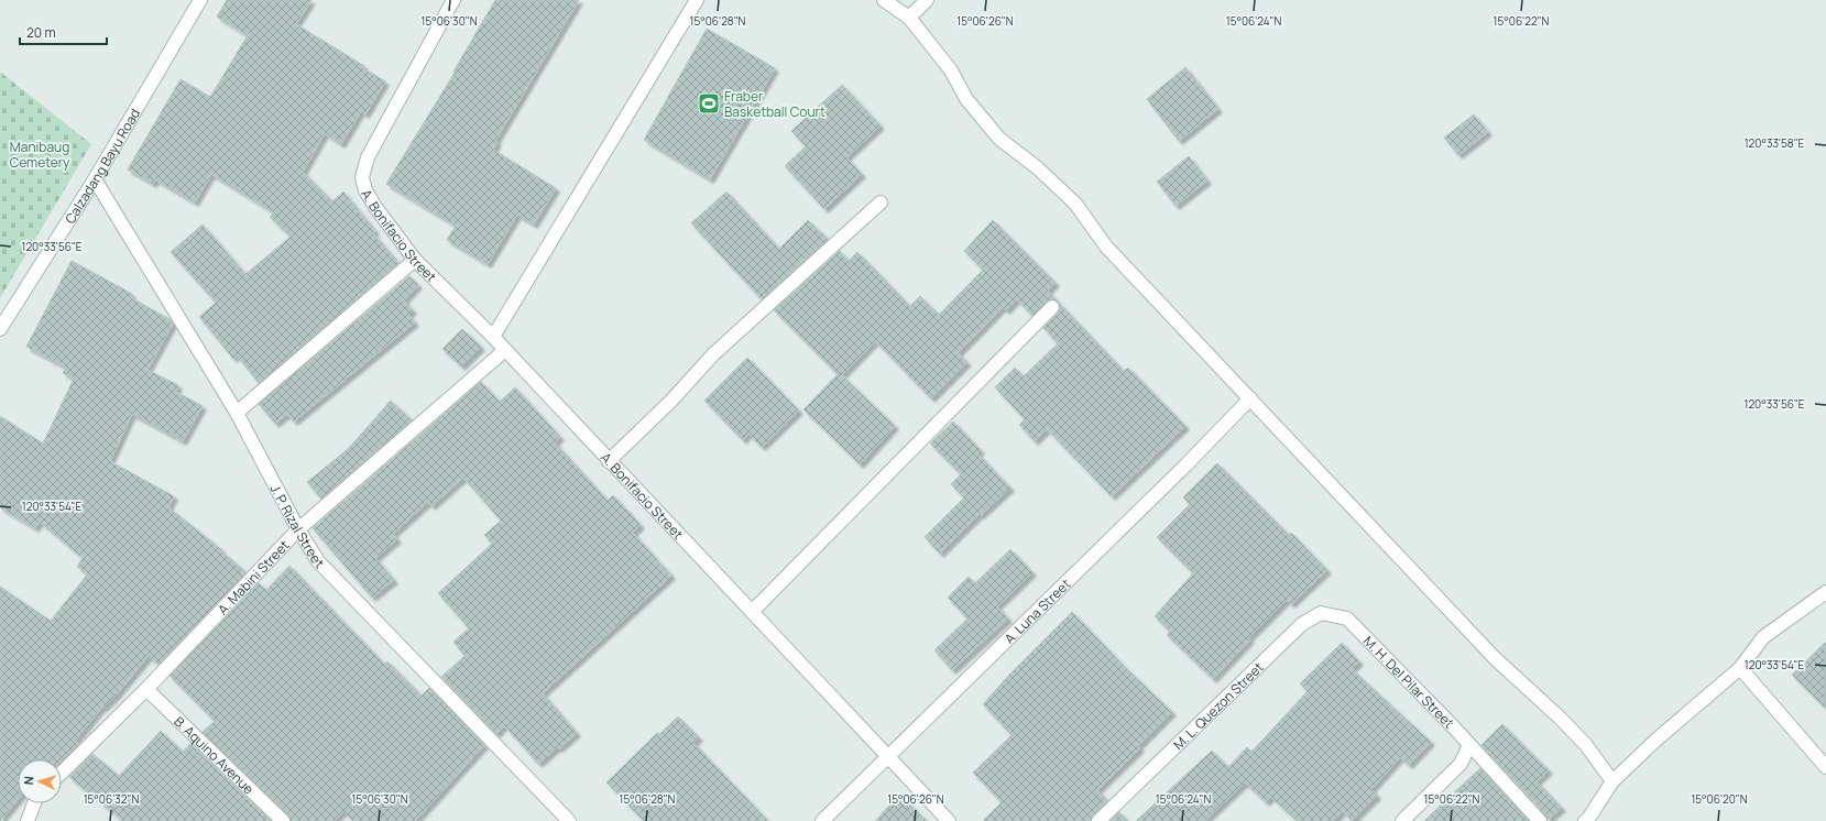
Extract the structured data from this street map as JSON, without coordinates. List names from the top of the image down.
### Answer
{
  "streets": {
    "street": [
      "Calzadang Bayu Road",
      "A. Bonifacio Street",
      "J. P. Rizal Street",
      "A. Mabini Street",
      "A. Luna Street",
      "M. H. Del Pilar Street",
      "M. L. Quezon Street",
      "B. Aquino Avenue"
    ]
  },
  "crossings": [
    ["Calzadang Bayu Road", "J. P. Rizal Street"],
    ["A. Bonifacio Street", "A. Mabini Street"],
    ["A. Bonifacio Street", "A. Luna Street"],
    ["J. P. Rizal Street", "A. Mabini Street"],
    ["A. Mabini Street", "B. Aquino Avenue"],
    ["M. H. Del Pilar Street", "M. L. Quezon Street"]
  ],
  "parks": ["Manibaug Cemetery"],
  "places": {
    "sports": ["Fraber Basketball Court"]
  },
  "scale_bar": "20 m",
  "north": "left",
  "coordinates": [
    "15°06'30\"N",
    "15°06'28\"N",
    "15°06'26\"N",
    "15°06'24\"N",
    "15°06'22\"N",
    "120°33'58\"E",
    "120°33'56\"E",
    "120°33'54\"E",
    "15°06'32\"N",
    "15°06'20\"N"
  ]
}
